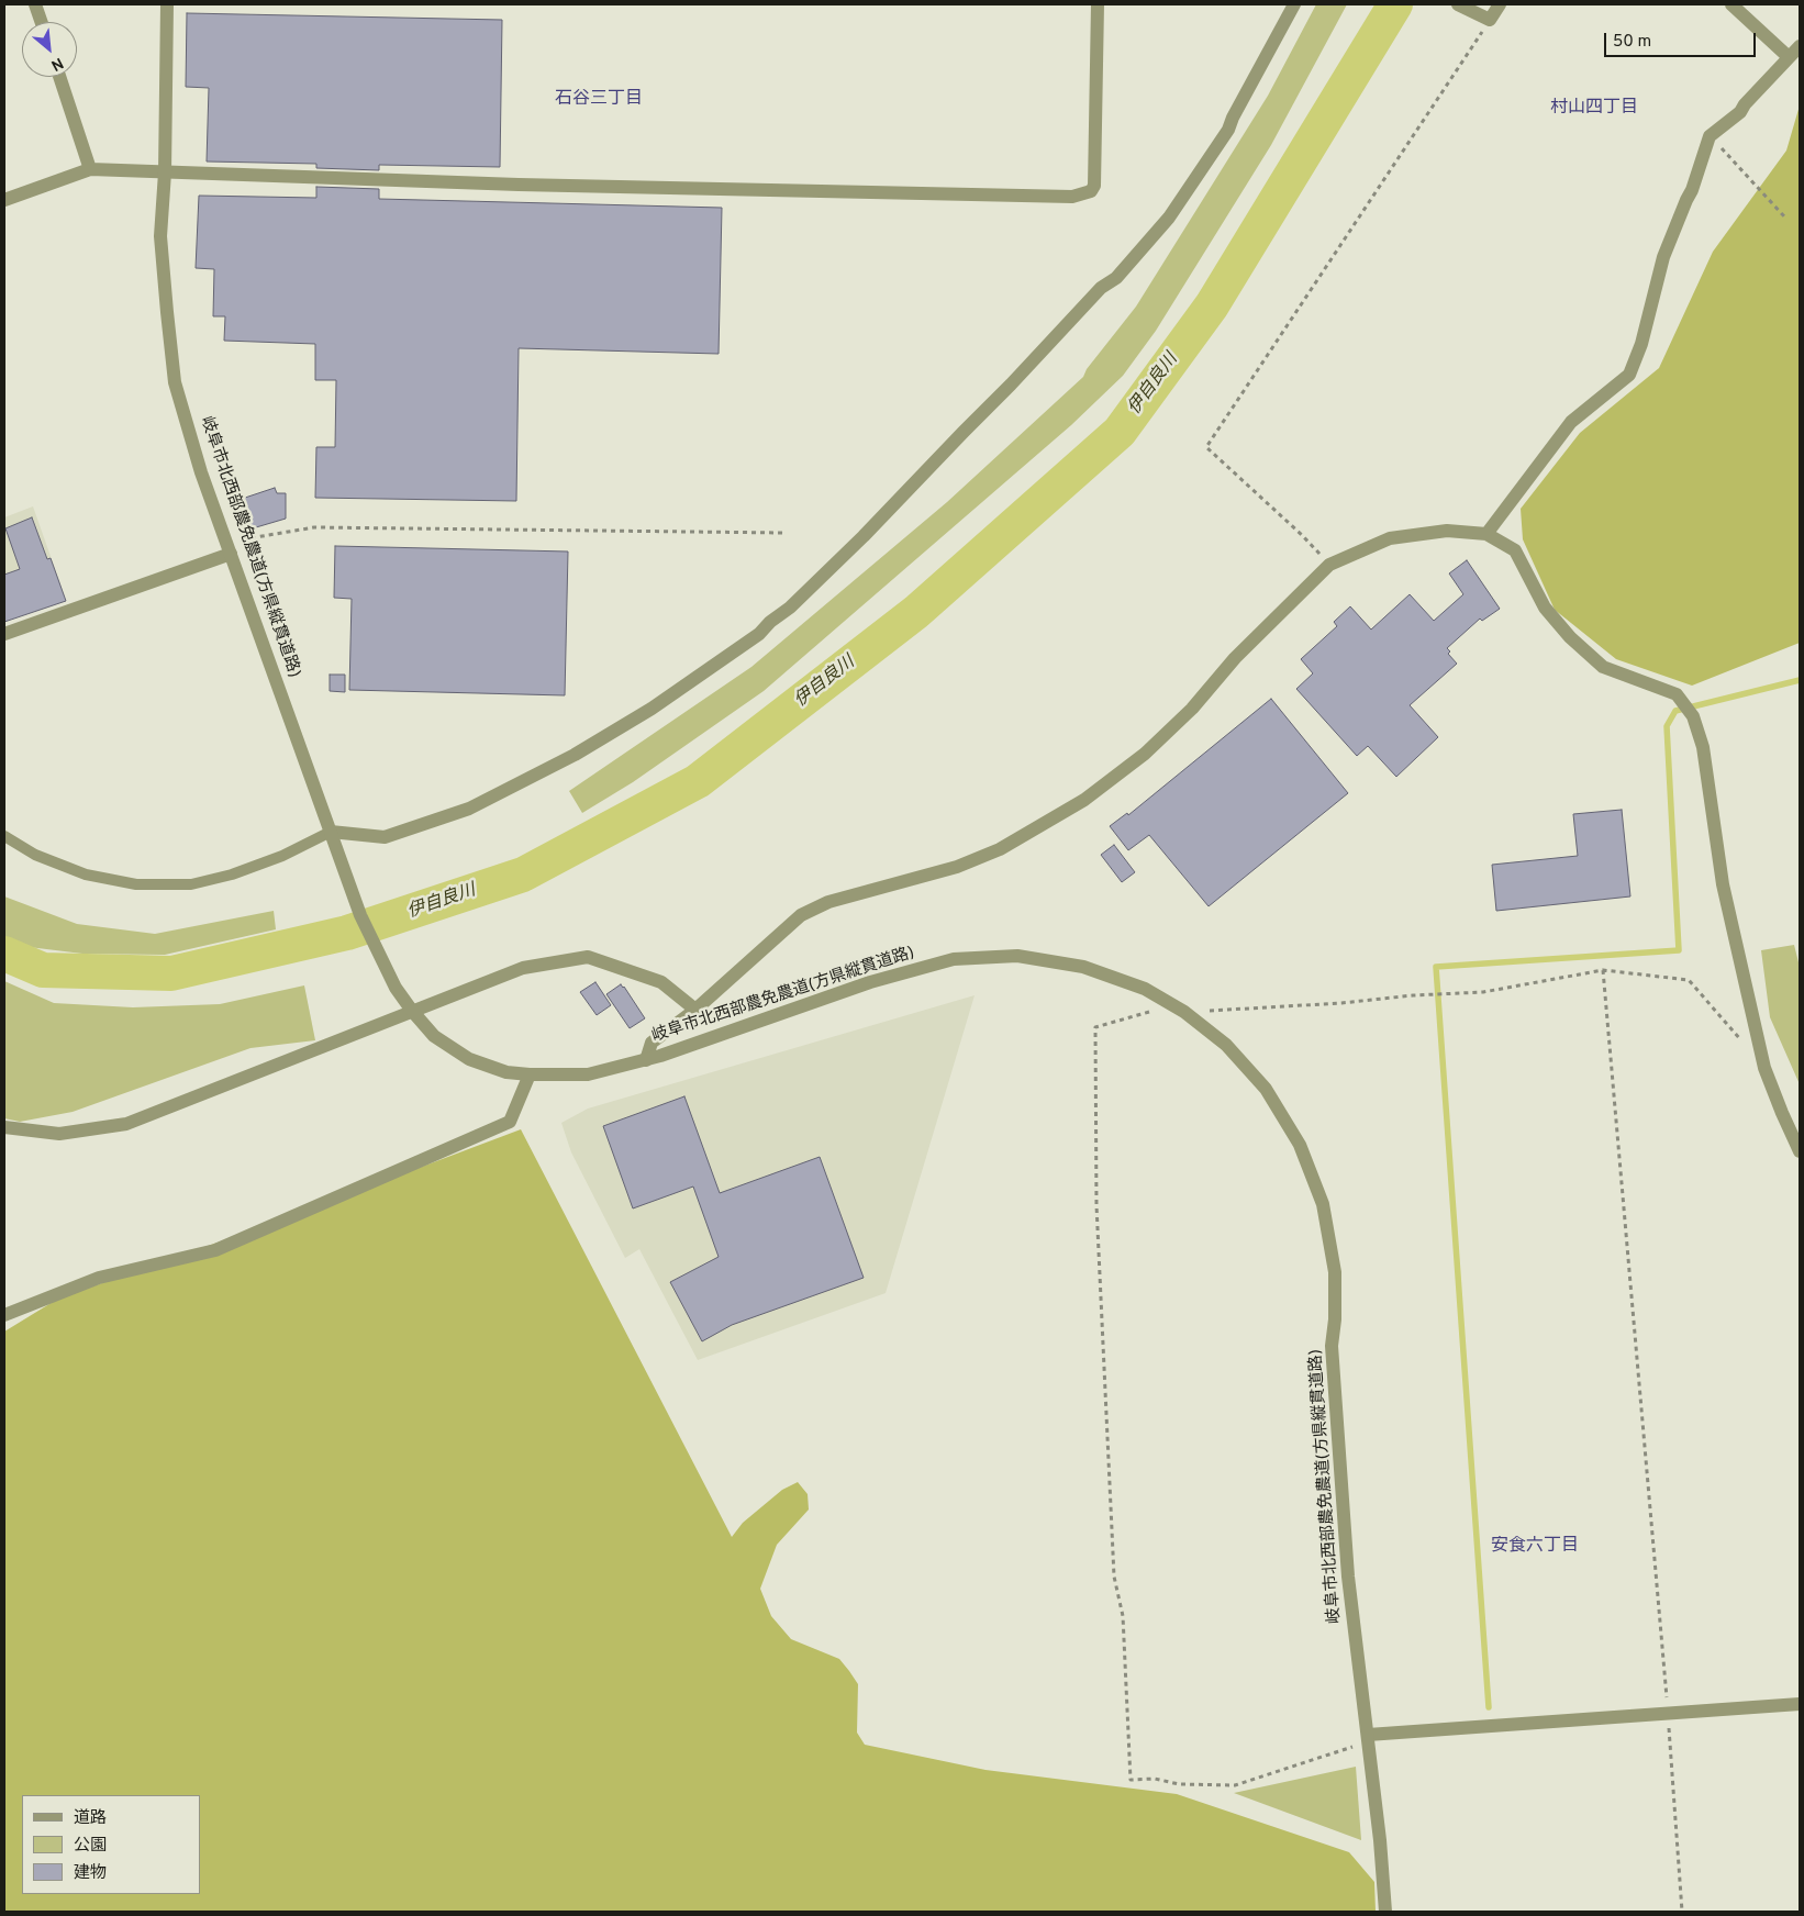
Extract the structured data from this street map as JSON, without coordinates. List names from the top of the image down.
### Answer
{
  "streets": {
    "street": ["岐阜市北西部農免農道(方県縦貫道路)"]
  },
  "districts": ["石谷三丁目", "村山四丁目", "安食六丁目"],
  "water": ["伊自良川"],
  "legend": ["道路", "公園", "建物"],
  "scale_bar": "50 m",
  "north": "bottom right"
}
